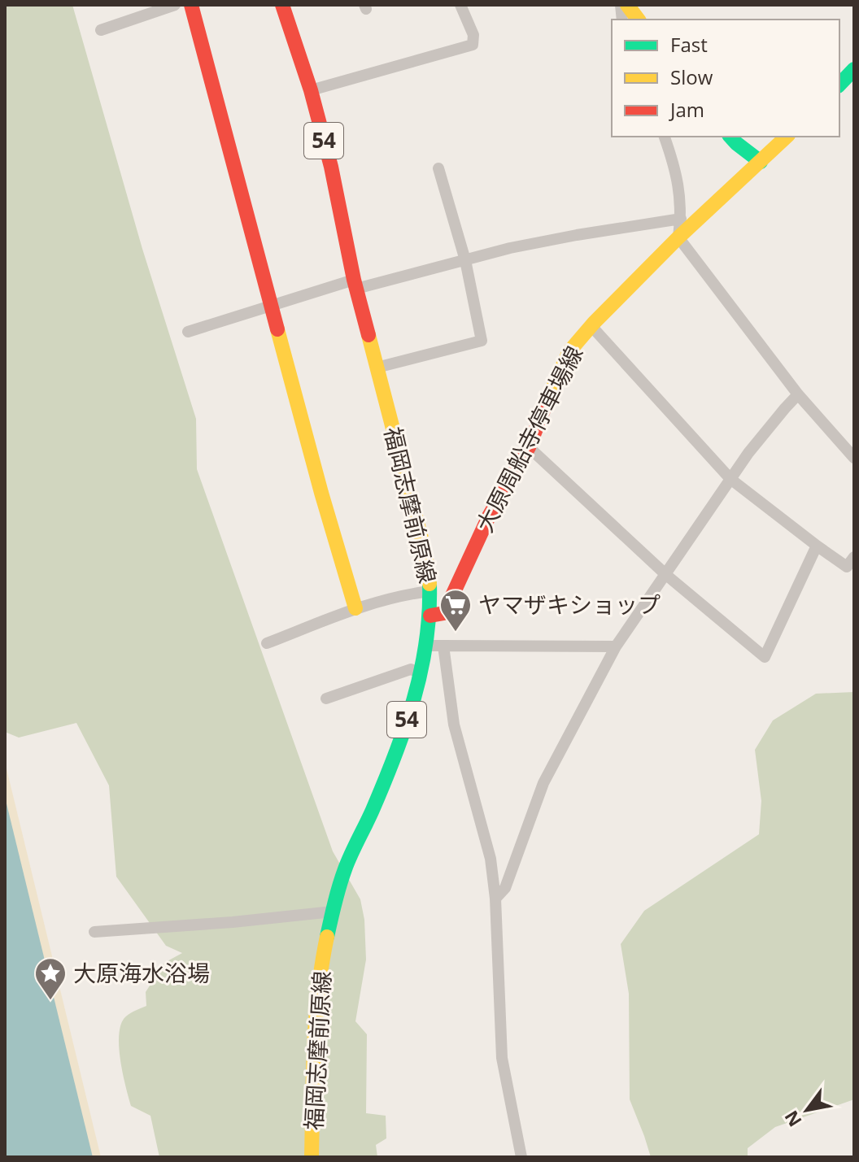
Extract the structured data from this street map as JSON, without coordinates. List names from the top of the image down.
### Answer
{
  "streets": {
    "main road": ["54", "大原周船寺停車場線", "福岡志摩前原線"]
  },
  "crossings": [
    ["大原周船寺停車場線", "福岡志摩前原線"]
  ],
  "places": {
    "supermarket": ["ヤマザキショップ"],
    "place": ["大原海水浴場"]
  },
  "legend": ["Fast", "Slow", "Jam"],
  "north": "bottom left"
}
